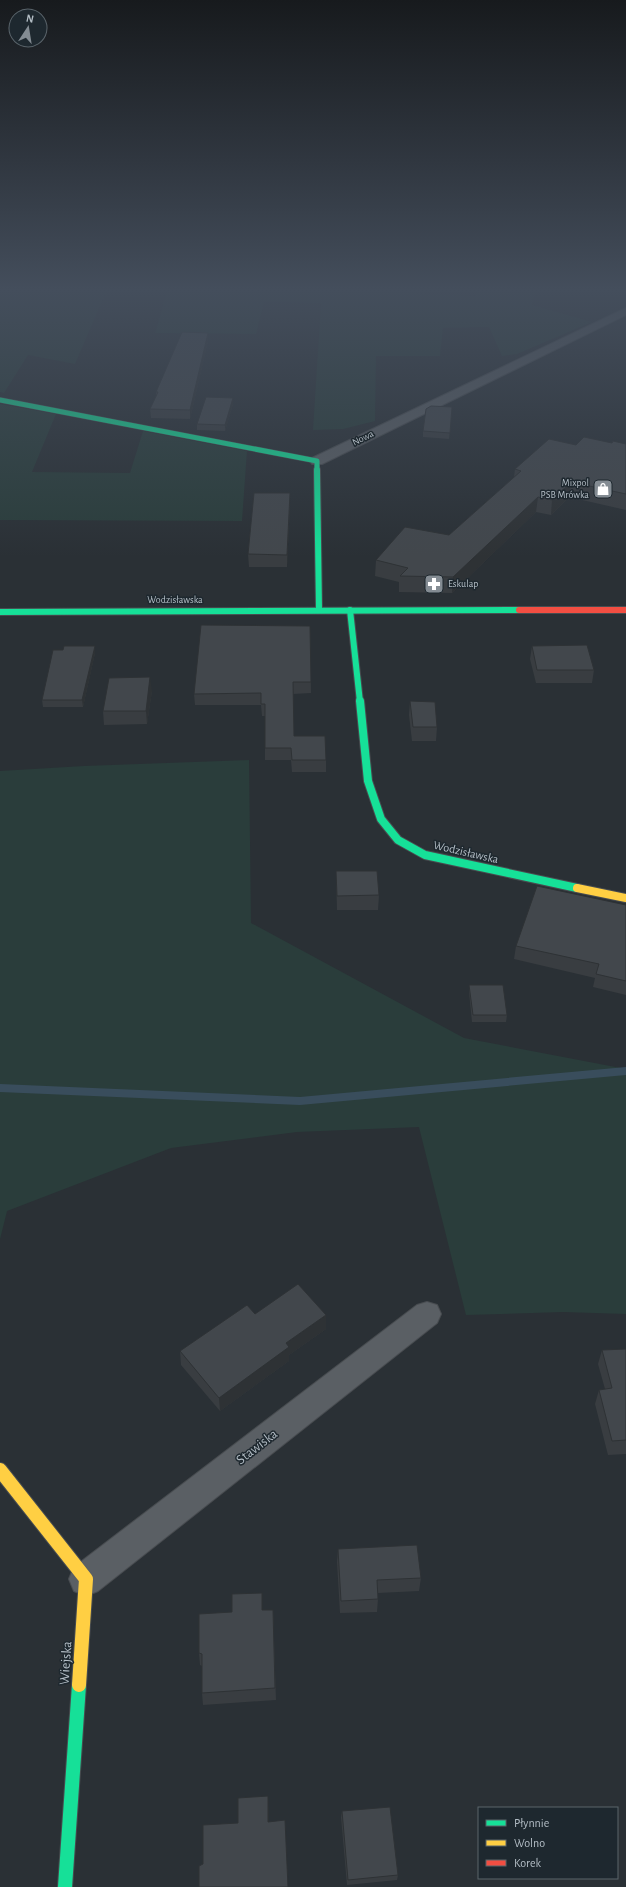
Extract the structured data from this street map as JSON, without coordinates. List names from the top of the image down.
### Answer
{
  "streets": {
    "street": [
      "Nowa",
      "Wodzisławska",
      "Stawiska",
      "Wiejska"
    ]
  },
  "crossings": [
    ["Stawiska", "Wiejska"]
  ],
  "places": {
    "shop": ["Mixpol PSB Mrówka"],
    "pharmacy": ["Eskulap"]
  },
  "legend": ["Płynnie", "Wolno", "Korek"],
  "north": "top"
}
